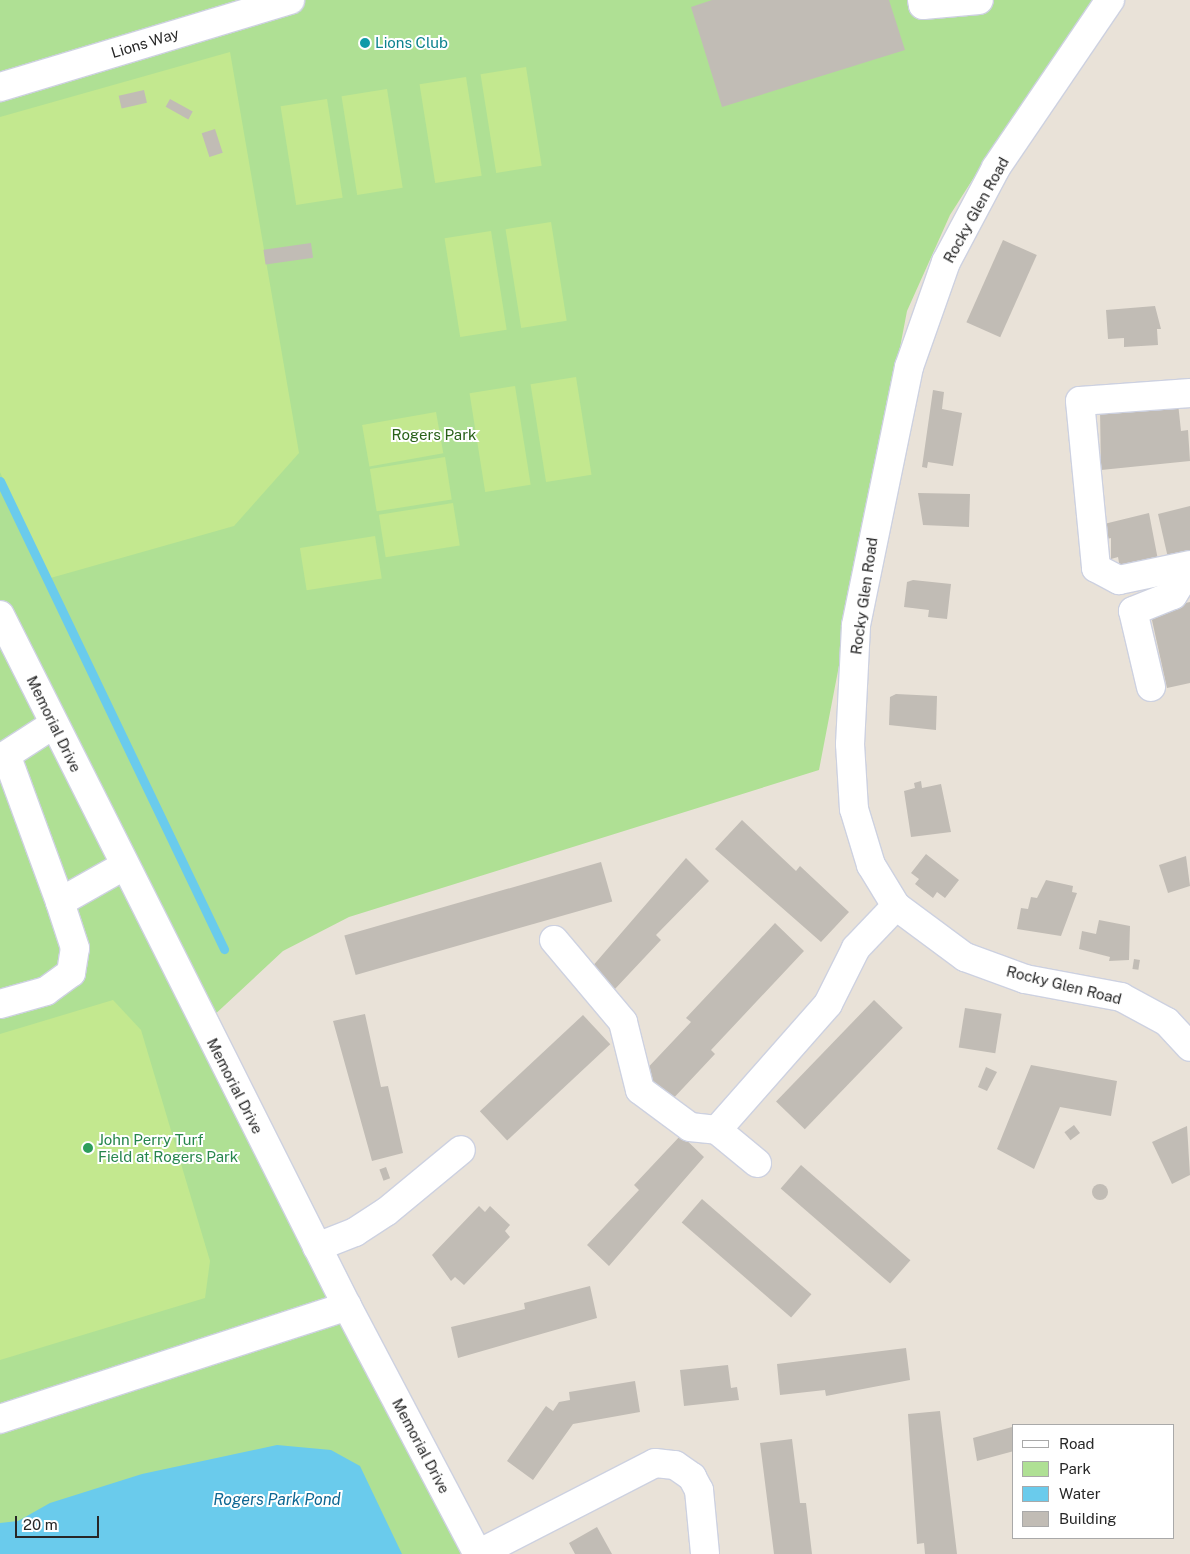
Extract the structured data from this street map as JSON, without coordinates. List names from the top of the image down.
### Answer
{
  "streets": {
    "street": ["Lions Way", "Rocky Glen Road", "Memorial Drive"]
  },
  "water": ["Rogers Park Pond"],
  "parks": ["Rogers Park"],
  "places": ["Lions Club", "John Perry Turf Field at Rogers Park"],
  "legend": [
    "Road",
    "Park",
    "Water",
    "Building"
  ],
  "scale_bar": "20 m"
}
